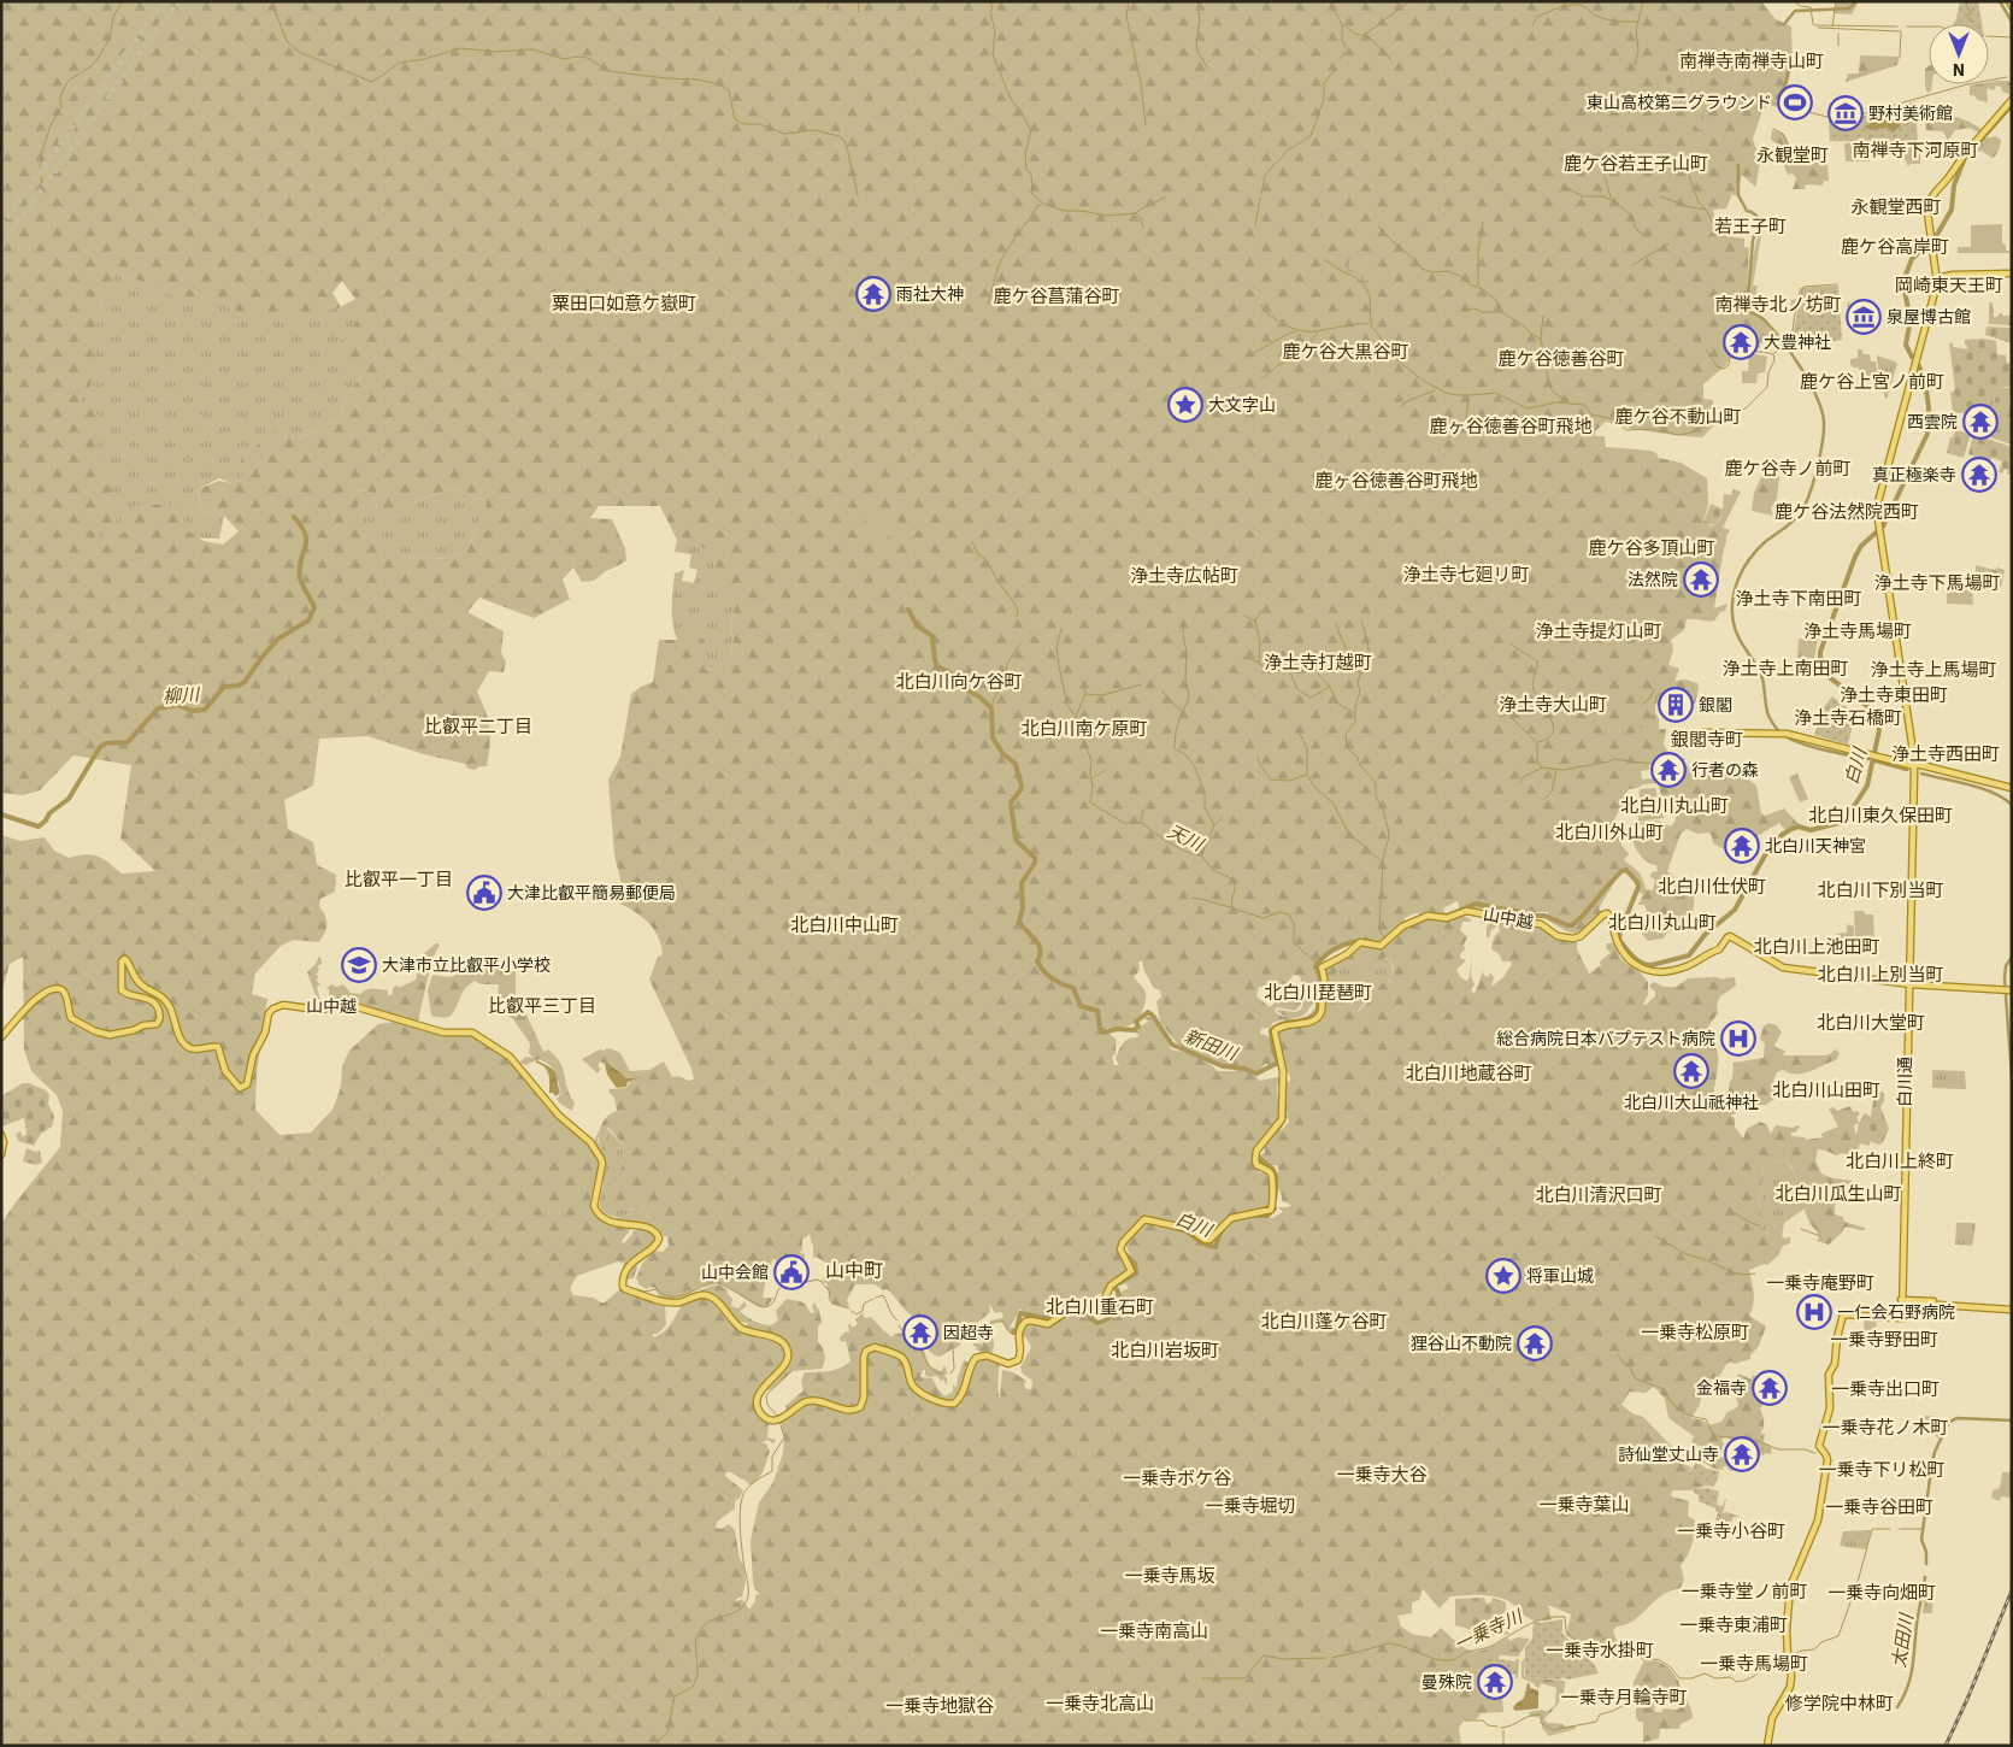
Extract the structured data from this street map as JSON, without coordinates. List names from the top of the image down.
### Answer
{
  "streets": {
    "main road": ["山中越", "白川通"]
  },
  "crossings": [
    ["山中越", "白川通"]
  ],
  "districts": [
    "南禅寺南禅寺山町",
    "南禅寺下河原町",
    "永観堂町",
    "鹿ケ谷若王子山町",
    "永観堂西町",
    "若王子町",
    "鹿ケ谷高岸町",
    "岡崎東天王町",
    "鹿ケ谷菖蒲谷町",
    "粟田口如意ケ嶽町",
    "南禅寺北ノ坊町",
    "鹿ケ谷大黒谷町",
    "鹿ケ谷徳善谷町",
    "鹿ケ谷上宮ノ前町",
    "鹿ケ谷不動山町",
    "鹿ヶ谷徳善谷町飛地",
    "鹿ケ谷寺ノ前町",
    "鹿ヶ谷徳善谷町飛地",
    "鹿ケ谷法然院西町",
    "鹿ケ谷多頂山町",
    "浄土寺七廻リ町",
    "浄土寺広帖町",
    "浄土寺下馬場町",
    "浄土寺下南田町",
    "浄土寺提灯山町",
    "浄土寺馬場町",
    "浄土寺打越町",
    "浄土寺上南田町",
    "浄土寺上馬場町",
    "北白川向ケ谷町",
    "浄土寺東田町",
    "浄土寺大山町",
    "浄土寺石橋町",
    "比叡平二丁目",
    "北白川南ケ原町",
    "銀閣寺町",
    "浄土寺西田町",
    "北白川丸山町",
    "北白川東久保田町",
    "北白川外山町",
    "比叡平一丁目",
    "北白川仕伏町",
    "北白川下別当町",
    "北白川丸山町",
    "北白川中山町",
    "北白川上池田町",
    "北白川上別当町",
    "北白川琵琶町",
    "比叡平三丁目",
    "北白川大堂町",
    "北白川地蔵谷町",
    "北白川山田町",
    "北白川上終町",
    "北白川瓜生山町",
    "北白川清沢口町",
    "山中町",
    "一乗寺庵野町",
    "北白川重石町",
    "北白川蓬ケ谷町",
    "一乗寺松原町",
    "一乗寺野田町",
    "北白川岩坂町",
    "一乗寺出口町",
    "一乗寺花ノ木町",
    "一乗寺下リ松町",
    "一乗寺大谷",
    "一乗寺ボケ谷",
    "一乗寺葉山",
    "一乗寺堀切",
    "一乗寺谷田町",
    "一乗寺小谷町",
    "一乗寺馬坂",
    "一乗寺堂ノ前町",
    "一乗寺向畑町",
    "一乗寺東浦町",
    "一乗寺南高山",
    "一乗寺水掛町",
    "一乗寺馬場町",
    "一乗寺月輪寺町",
    "一乗寺北高山",
    "修学院中林町",
    "一乗寺地獄谷"
  ],
  "water": [
    "柳川",
    "白川",
    "天川",
    "新田川",
    "一乗寺川",
    "太田川"
  ],
  "places": {
    "sports": ["東山高校第二グラウンド"],
    "museum": ["野村美術館", "泉屋博古館"],
    "temple": [
      "雨社大神",
      "大豊神社",
      "西雲院",
      "真正極楽寺",
      "法然院",
      "行者の森",
      "北白川天神宮",
      "北白川大山祇神社",
      "因超寺",
      "狸谷山不動院",
      "金福寺",
      "詩仙堂丈山寺",
      "曼殊院"
    ],
    "place": ["大文字山", "将軍山城"],
    "building": ["銀閣"],
    "public building": ["大津比叡平簡易郵便局", "山中会館"],
    "school or university": ["大津市立比叡平小学校"],
    "hospital": ["総合病院日本バプテスト病院", "一仁会石野病院"]
  },
  "north": "bottom"
}
